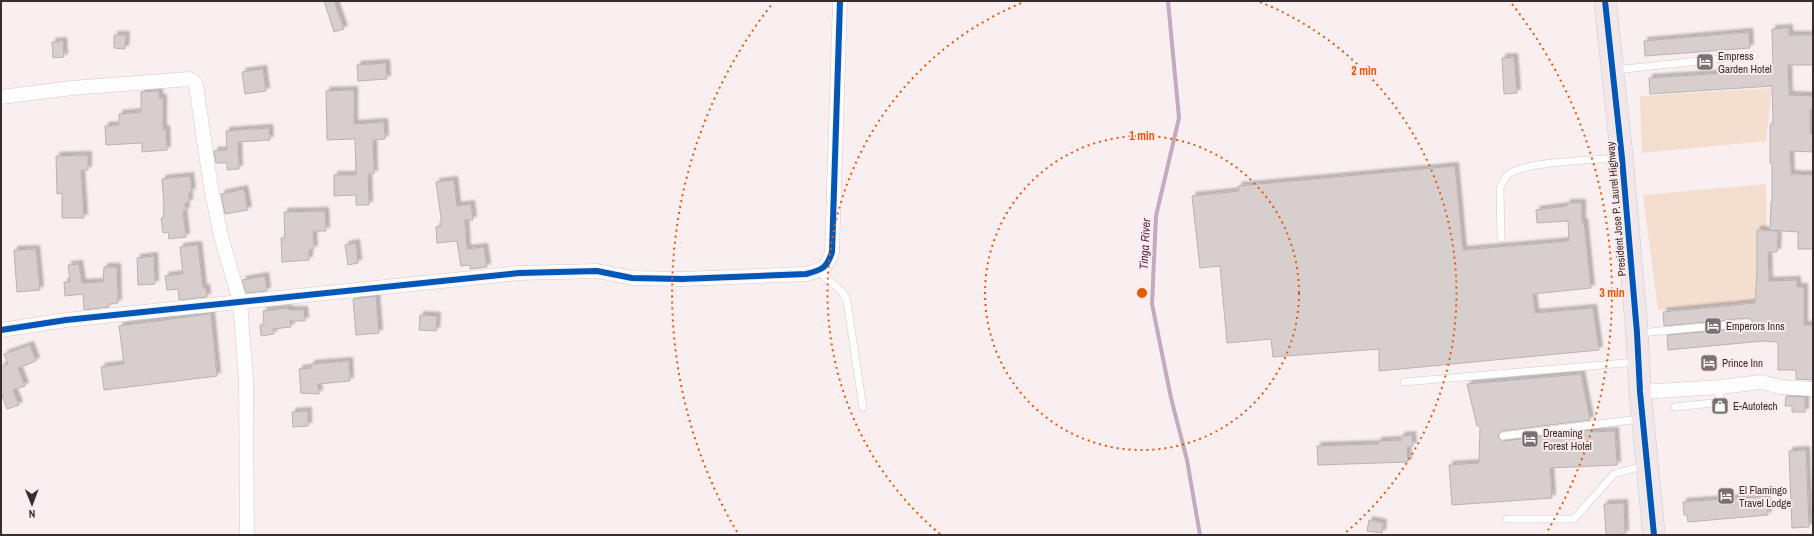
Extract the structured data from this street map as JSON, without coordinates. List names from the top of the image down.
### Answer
{
  "streets": {
    "highway": ["President Jose P. Laurel Highway"]
  },
  "water": ["Tinga River"],
  "places": {
    "hotel": [
      "Empress Garden Hotel",
      "Emperors Inns",
      "Prince Inn",
      "Dreaming Forest Hotel",
      "El Flamingo Travel Lodge"
    ],
    "shop": ["E-Autotech"]
  },
  "north": "bottom",
  "rings": ["2 min", "1 min", "3 min"]
}
